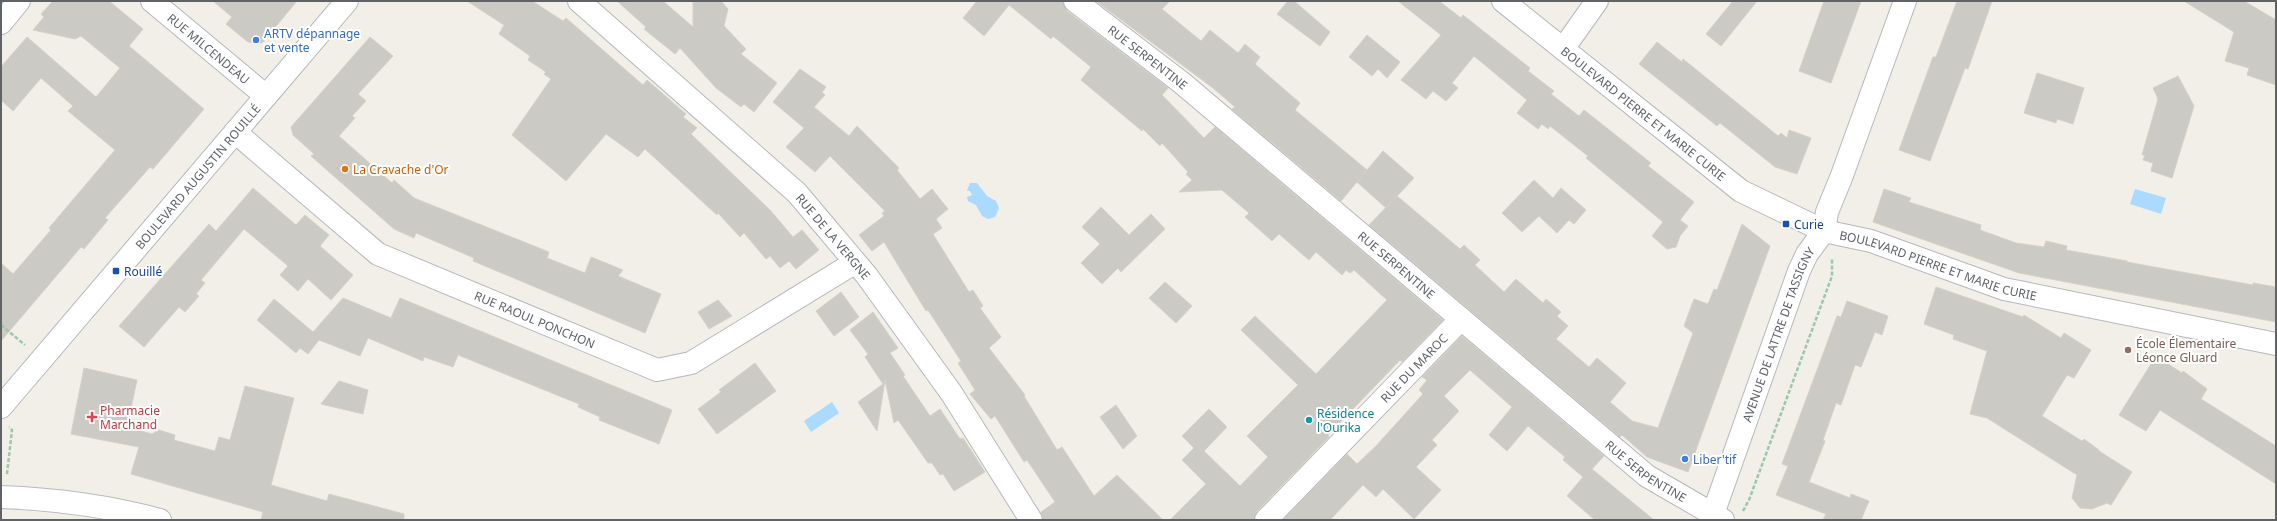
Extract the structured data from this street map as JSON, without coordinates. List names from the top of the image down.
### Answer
{
  "streets": {
    "street": [
      "RUE MILCENDEAU",
      "RUE SERPENTINE",
      "BOULEVARD PIERRE ET MARIE CURIE",
      "BOULEVARD AUGUSTIN ROUILLÉ",
      "RUE DE LA VERGNE",
      "RUE RAOUL PONCHON",
      "AVENUE DE LATTRE DE TASSIGNY",
      "RUE DU MAROC"
    ]
  },
  "crossings": [
    ["RUE MILCENDEAU", "BOULEVARD AUGUSTIN ROUILLÉ"],
    ["RUE SERPENTINE", "AVENUE DE LATTRE DE TASSIGNY"],
    ["RUE SERPENTINE", "RUE DU MAROC"],
    ["BOULEVARD PIERRE ET MARIE CURIE", "AVENUE DE LATTRE DE TASSIGNY"],
    ["BOULEVARD AUGUSTIN ROUILLÉ", "RUE RAOUL PONCHON"],
    ["RUE DE LA VERGNE", "RUE RAOUL PONCHON"]
  ],
  "places": {
    "other": [
      "ARTV dépannage et vente",
      "La Cravache d'Or",
      "École Élementaire Léonce Gluard",
      "Résidence l'Ourika",
      "Liber'tif"
    ],
    "transit": ["Curie", "Rouillé"],
    "health": ["Pharmacie Marchand"]
  }
}
